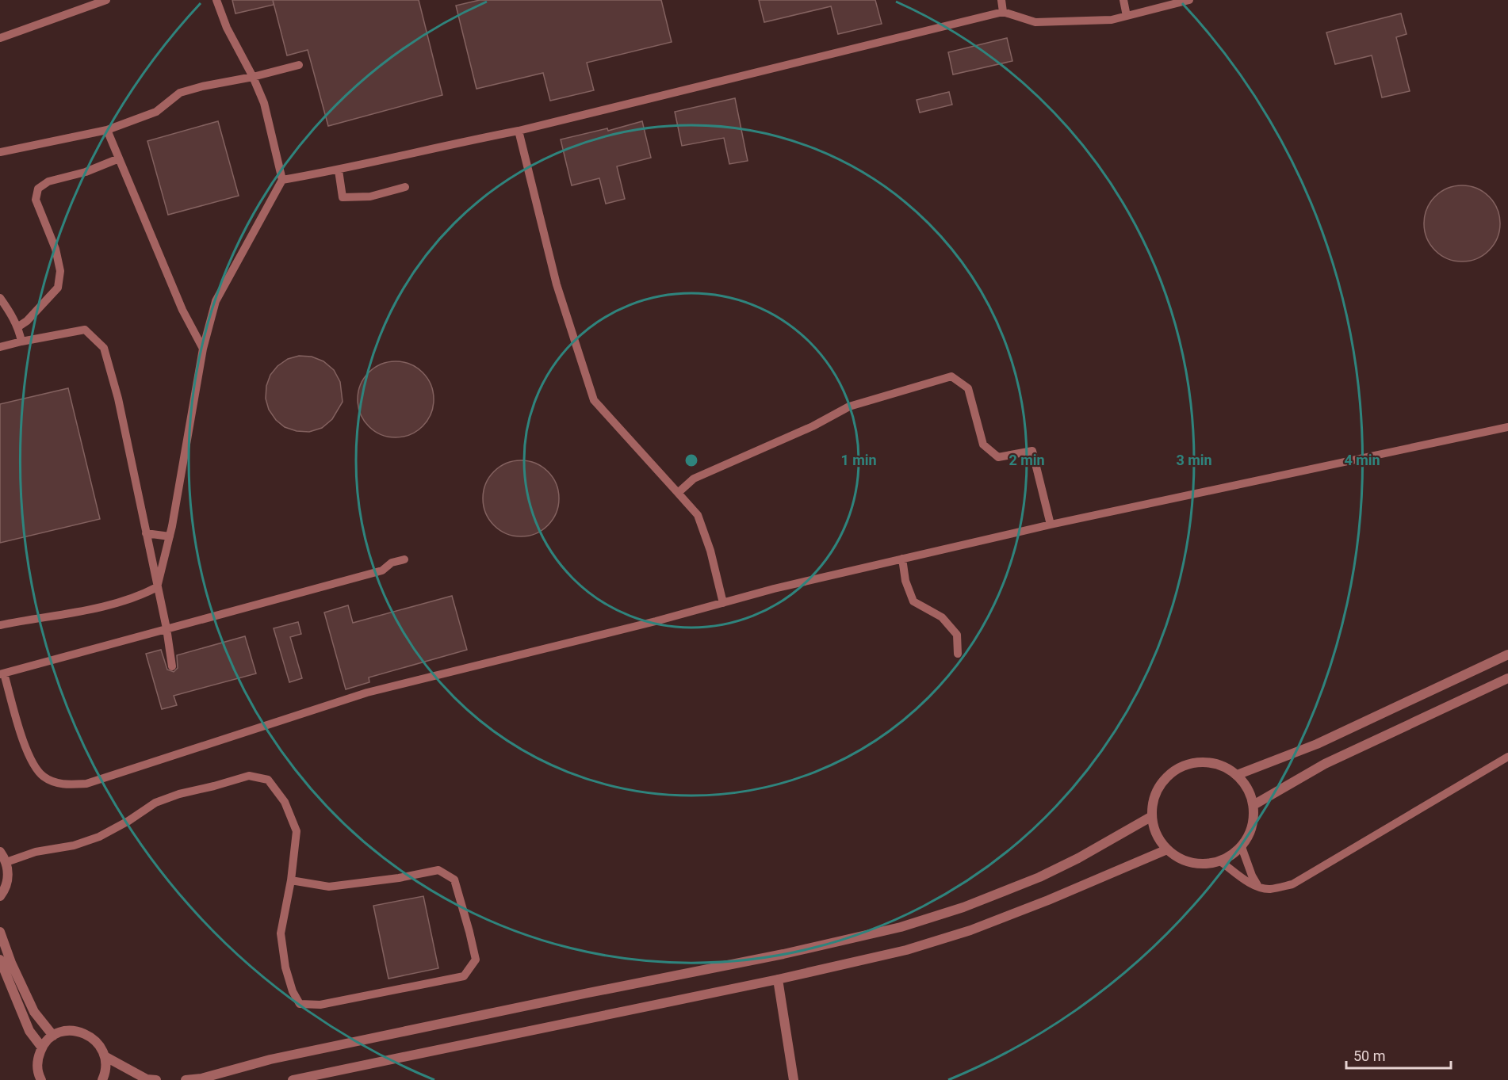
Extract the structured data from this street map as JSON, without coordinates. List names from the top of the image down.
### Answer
{
  "scale_bar": "50 m",
  "rings": [
    "1 min",
    "2 min",
    "3 min",
    "4 min"
  ]
}
